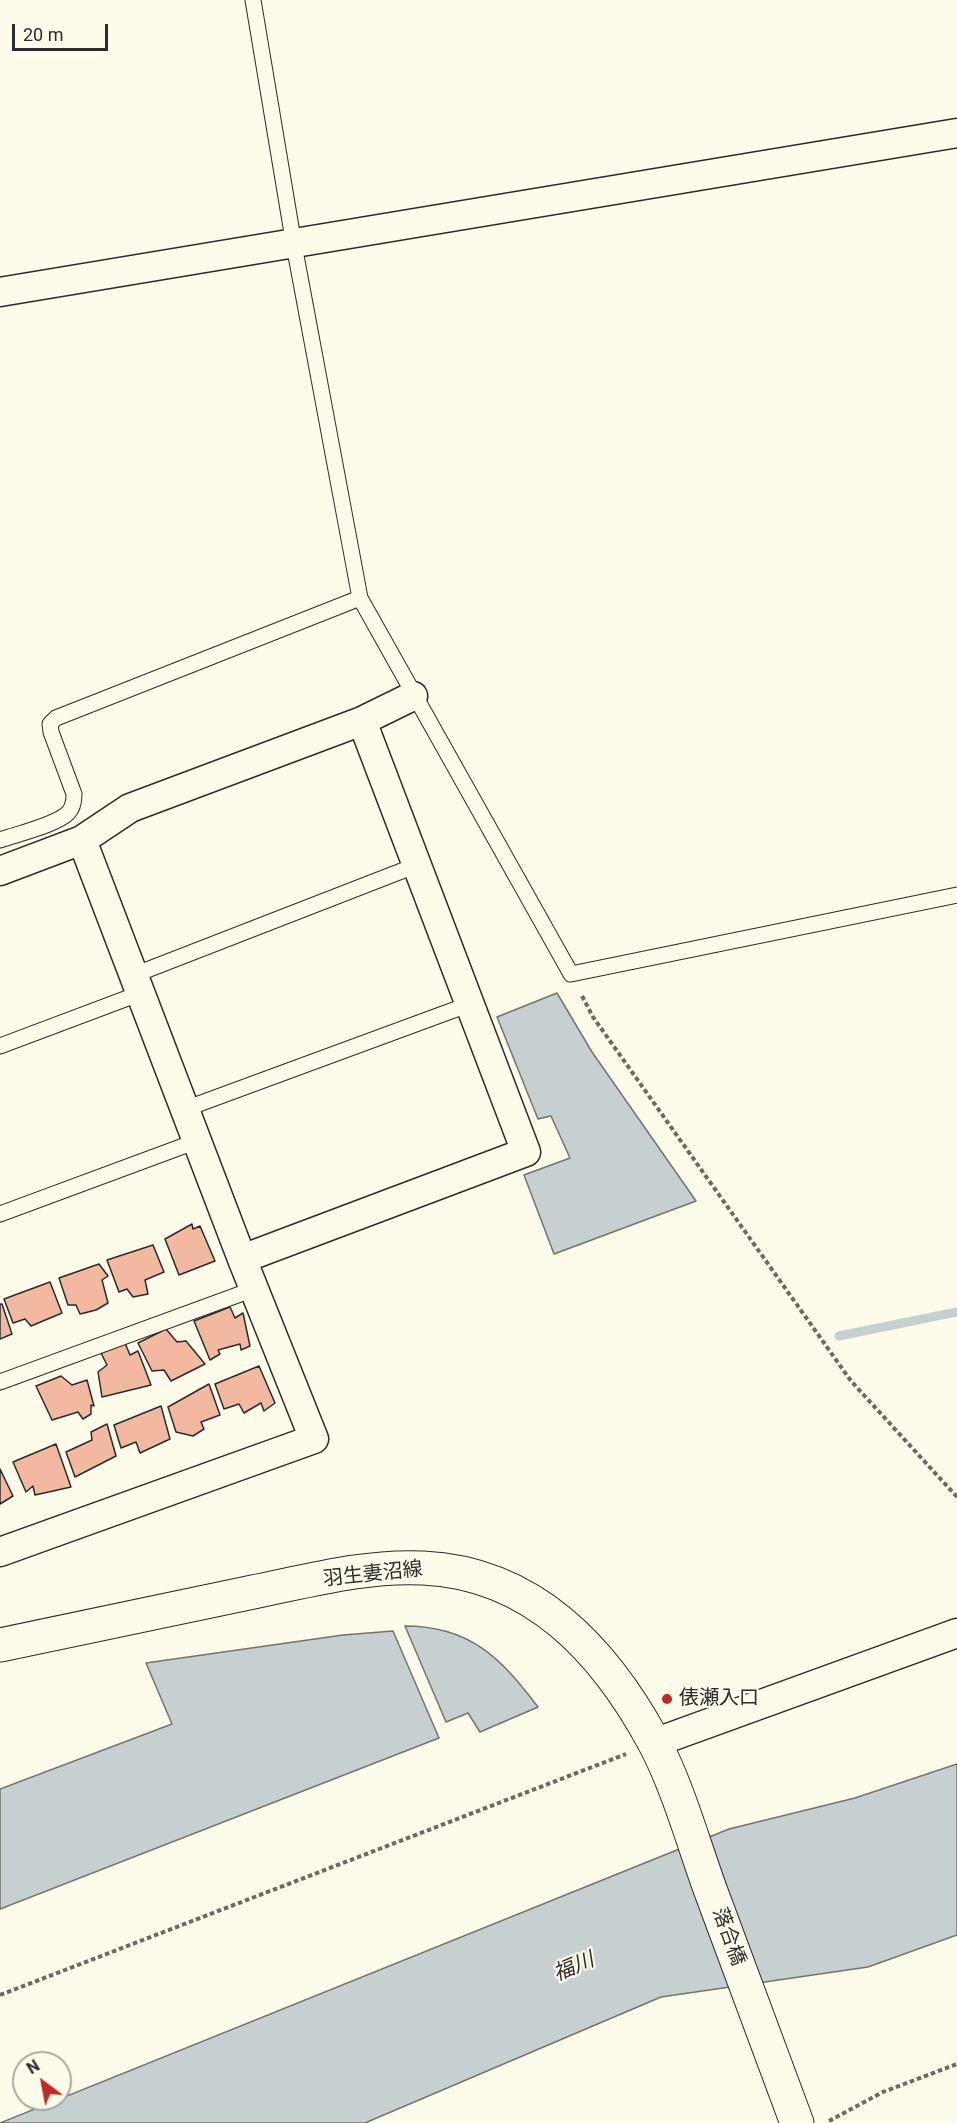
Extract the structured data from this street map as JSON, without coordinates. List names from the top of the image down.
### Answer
{
  "streets": {
    "main road": ["羽生妻沼線", "落合橋"]
  },
  "crossings": [
    ["羽生妻沼線", "落合橋"]
  ],
  "water": ["福川"],
  "places": ["俵瀬入口"],
  "scale_bar": "20 m",
  "north": "top left"
}
